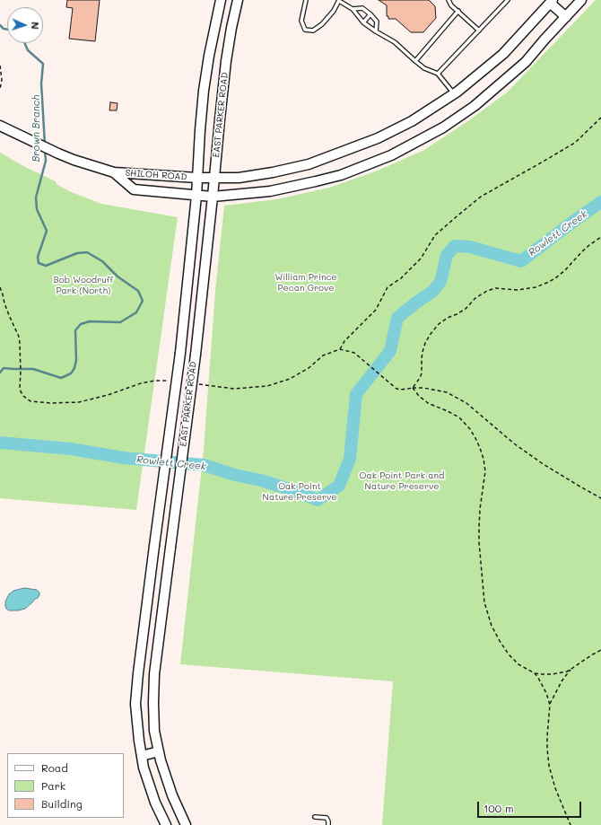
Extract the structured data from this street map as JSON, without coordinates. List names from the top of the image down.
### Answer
{
  "streets": {
    "main road": ["EAST PARKER ROAD", "SHILOH ROAD"]
  },
  "crossings": [
    ["EAST PARKER ROAD", "SHILOH ROAD"]
  ],
  "water": ["Brown Branch", "Rowlett Creek"],
  "parks": [
    "William Prince Pecan Grove",
    "Bob Woodruff Park (North)",
    "Oak Point Park and Nature Preserve",
    "Oak Point Nature Preserve"
  ],
  "legend": ["Road", "Park", "Building"],
  "scale_bar": "100 m",
  "north": "right"
}
